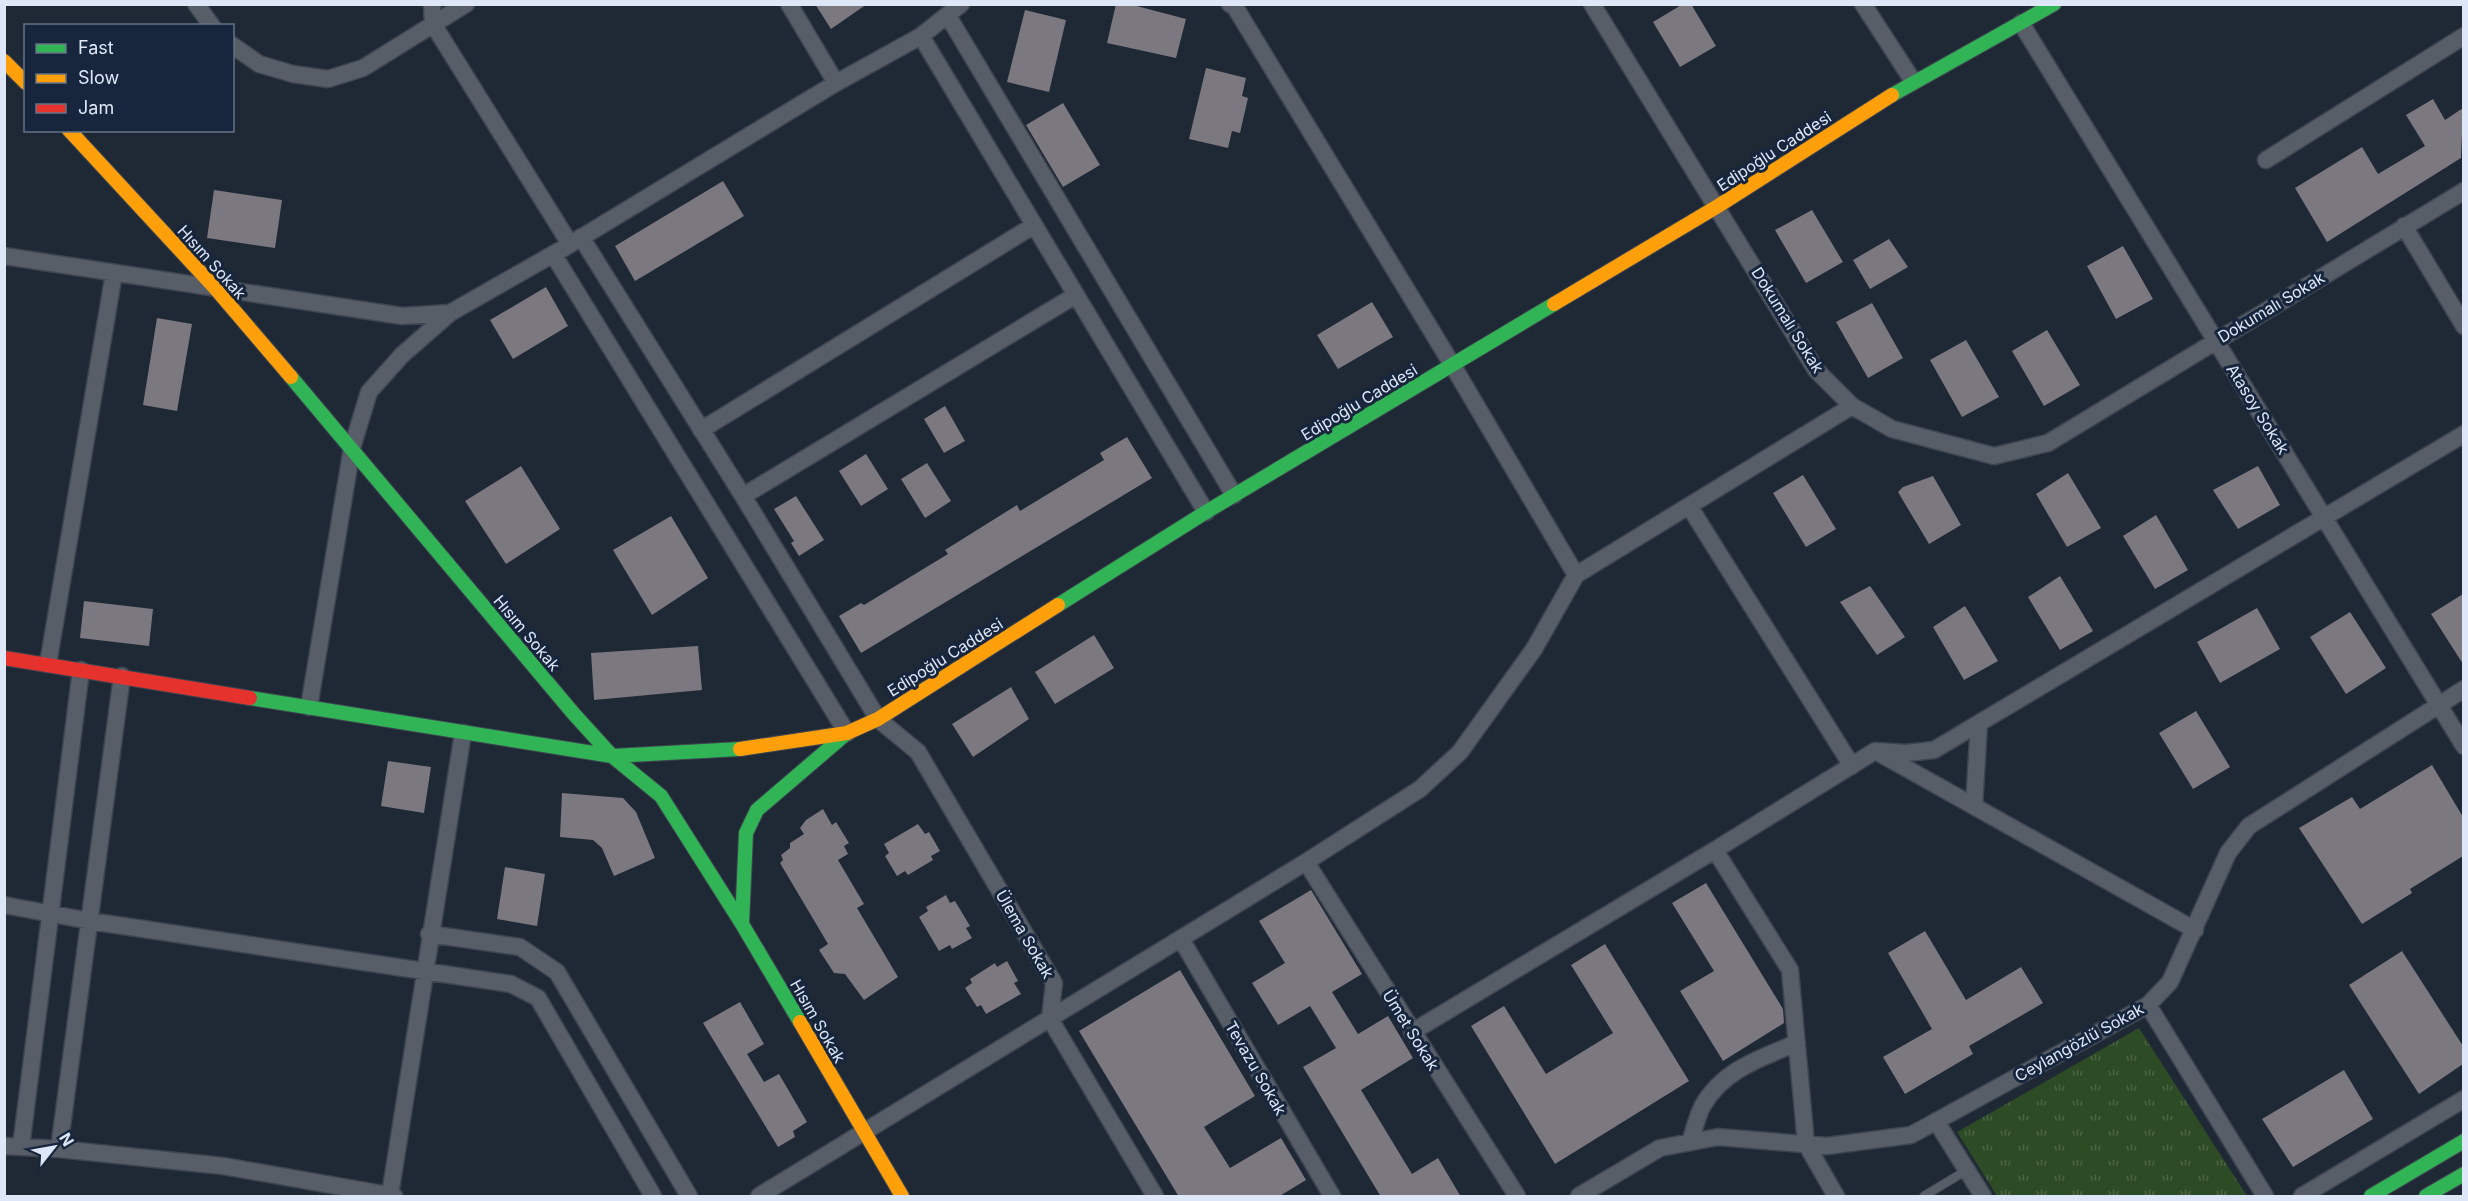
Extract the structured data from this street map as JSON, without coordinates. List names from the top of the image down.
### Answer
{
  "streets": {
    "street": [
      "Edipoğlu Caddesi",
      "Hısım Sokak",
      "Dokumalı Sokak",
      "Atasoy Sokak",
      "Ülema Sokak",
      "Ümet Sokak",
      "Ceylangözlü Sokak",
      "Tevazu Sokak"
    ]
  },
  "crossings": [
    ["Edipoğlu Caddesi", "Hısım Sokak"],
    ["Edipoğlu Caddesi", "Dokumalı Sokak"],
    ["Edipoğlu Caddesi", "Atasoy Sokak"],
    ["Edipoğlu Caddesi", "Ülema Sokak"],
    ["Dokumalı Sokak", "Atasoy Sokak"],
    ["Atasoy Sokak", "Ceylangözlü Sokak"]
  ],
  "legend": ["Fast", "Slow", "Jam"],
  "north": "top right"
}
